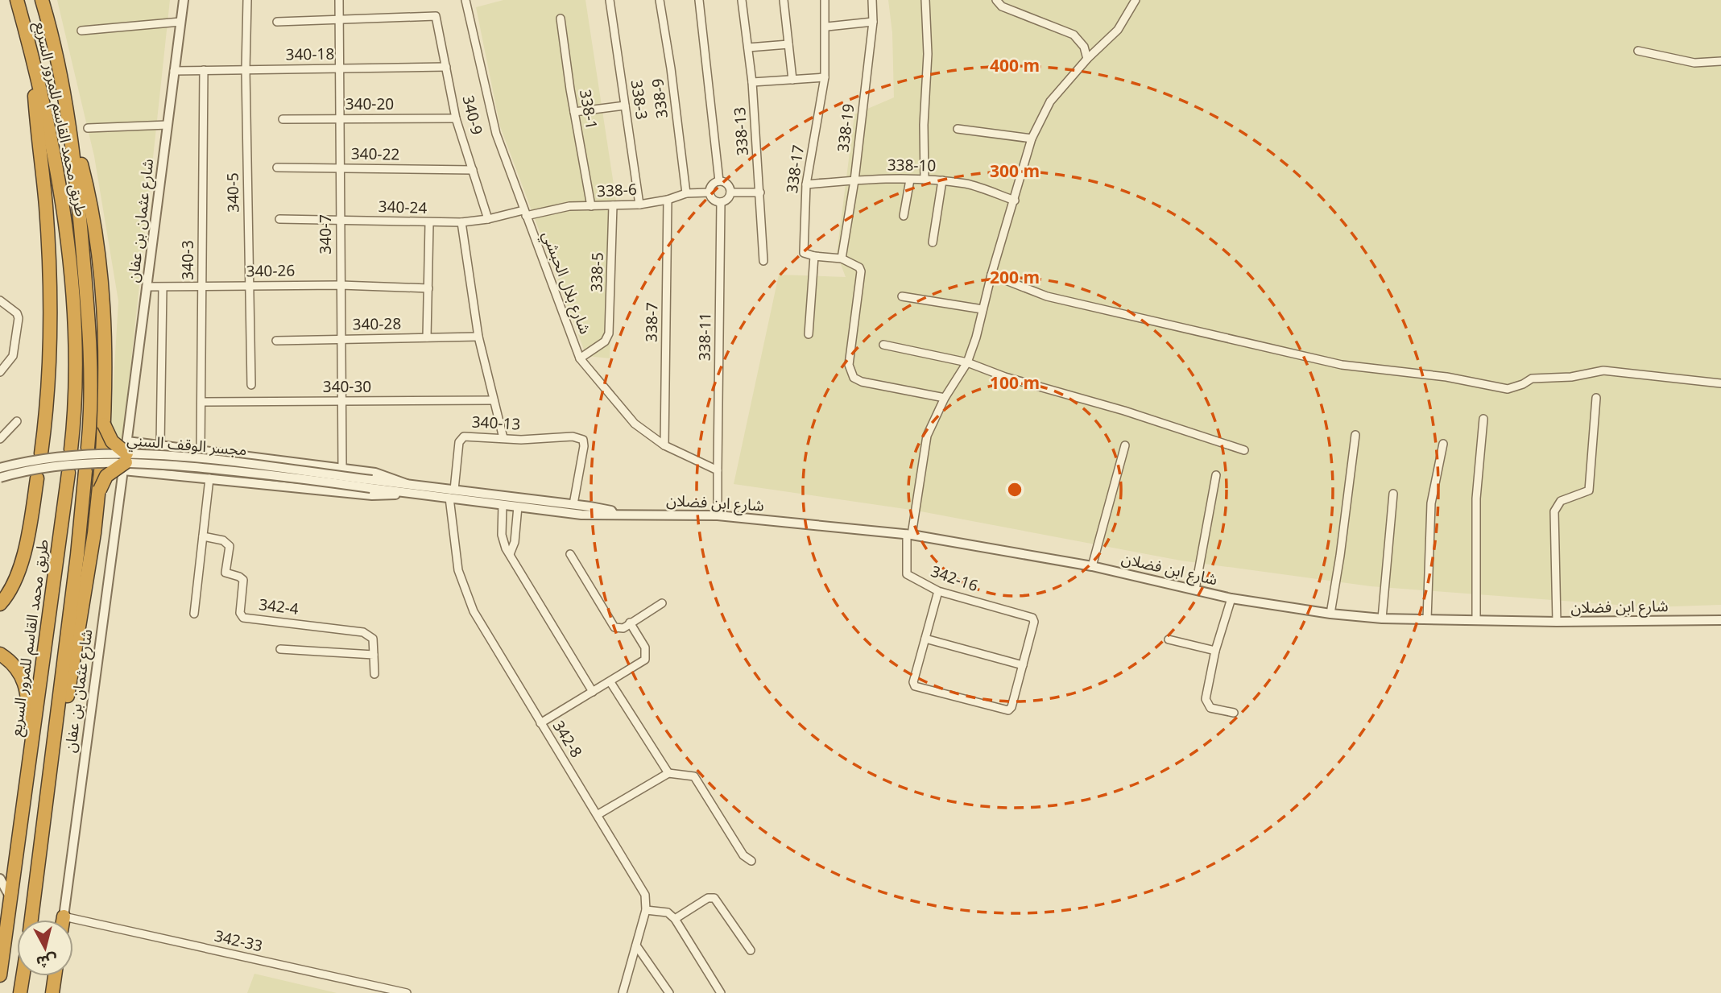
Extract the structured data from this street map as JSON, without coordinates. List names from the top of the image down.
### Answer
{
  "streets": {
    "highway": ["طريق محمد القاسم للمرور السريع"],
    "street": [
      "340-18",
      "338-9",
      "338-3",
      "340-20",
      "338-1",
      "340-9",
      "338-19",
      "338-13",
      "340-22",
      "338-10",
      "338-17",
      "338-6",
      "340-5",
      "340-24",
      "شارع عثمان بن عفان",
      "340-7",
      "340-3",
      "340-26",
      "338-5",
      "شارع بلال الحبشي",
      "338-7",
      "340-28",
      "338-11",
      "340-30",
      "340-13",
      "مجسر الوقف السني",
      "شارع ابن فضلان",
      "342-16",
      "342-4",
      "342-8",
      "342-33"
    ]
  },
  "crossings": [
    ["340-18", "340-9"],
    ["340-18", "340-5"],
    ["340-18", "شارع عثمان بن عفان"],
    ["340-18", "340-7"],
    ["340-18", "340-3"],
    ["338-9", "338-6"],
    ["338-3", "338-6"],
    ["340-20", "340-9"],
    ["340-20", "340-7"],
    ["338-1", "338-6"],
    ["340-9", "340-22"],
    ["340-9", "340-24"],
    ["340-9", "340-7"],
    ["338-19", "338-10"],
    ["340-22", "340-7"],
    ["338-10", "338-17"],
    ["338-6", "340-24"],
    ["338-6", "338-5"],
    ["338-6", "شارع بلال الحبشي"],
    ["338-6", "338-7"],
    ["338-6", "338-11"],
    ["340-5", "340-26"],
    ["340-24", "340-7"],
    ["340-24", "شارع بلال الحبشي"],
    ["شارع عثمان بن عفان", "340-26"],
    ["شارع عثمان بن عفان", "مجسر الوقف السني"],
    ["شارع عثمان بن عفان", "342-33"],
    ["340-7", "340-26"],
    ["340-7", "340-28"],
    ["340-7", "340-30"],
    ["340-3", "340-26"],
    ["340-3", "340-30"],
    ["338-5", "شارع بلال الحبشي"],
    ["شارع بلال الحبشي", "338-7"],
    ["شارع بلال الحبشي", "338-11"],
    ["340-13", "شارع ابن فضلان"],
    ["340-13", "342-8"],
    ["مجسر الوقف السني", "شارع ابن فضلان"],
    ["شارع ابن فضلان", "342-16"],
    ["شارع ابن فضلان", "342-8"]
  ],
  "north": "bottom",
  "rings": [
    "400 m",
    "300 m",
    "200 m",
    "100 m"
  ]
}
